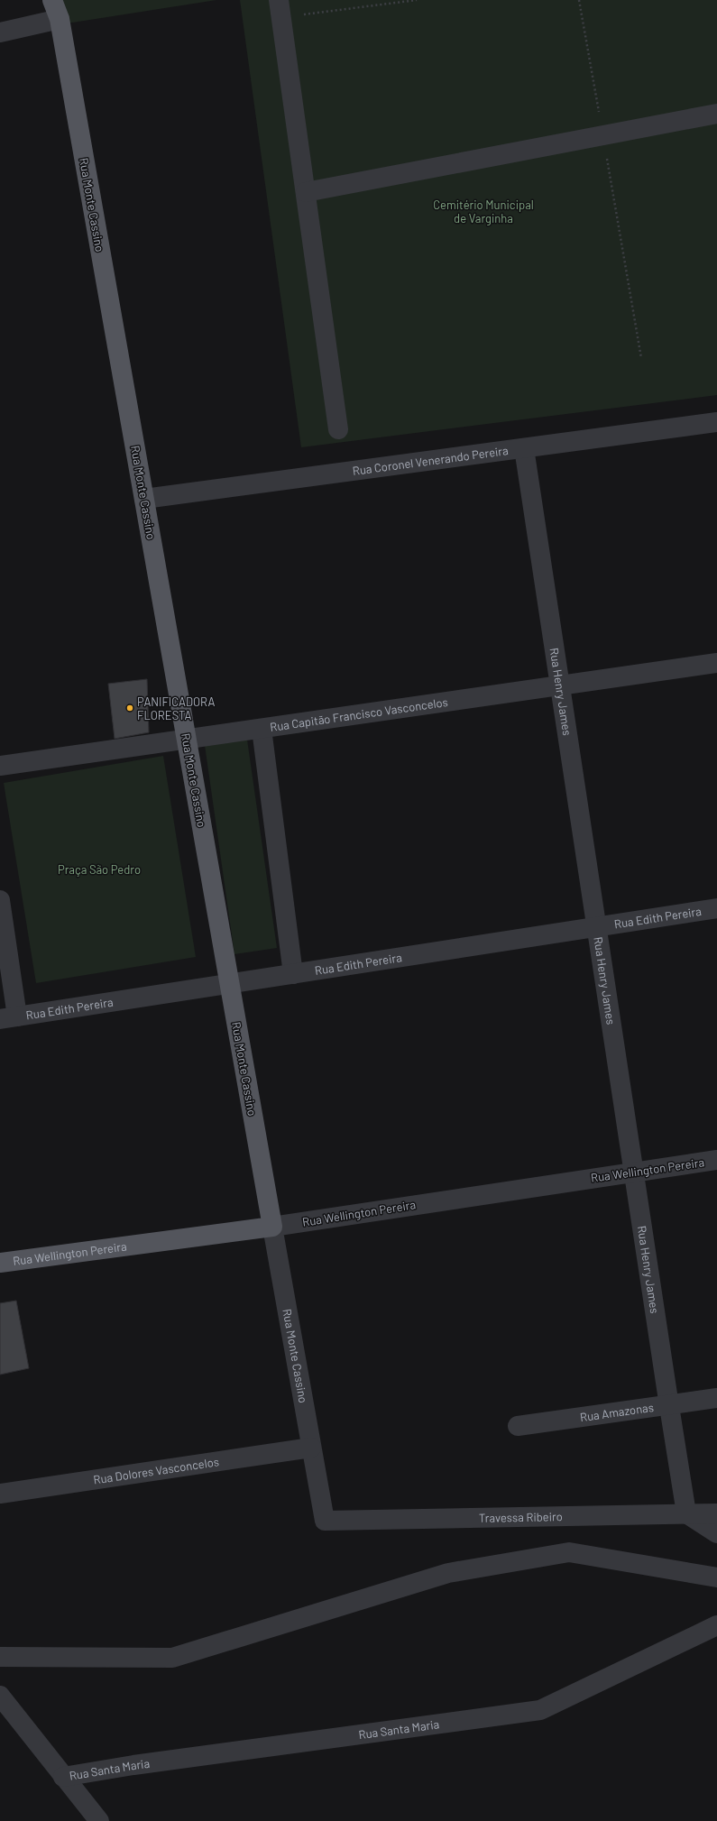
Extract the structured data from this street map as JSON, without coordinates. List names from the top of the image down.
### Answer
{
  "streets": {
    "main road": ["Rua Monte Cassino", "Rua Wellington Pereira"],
    "street": [
      "Rua Coronel Venerando Pereira",
      "Rua Henry James",
      "Rua Capitão Francisco Vasconcelos",
      "Rua Edith Pereira",
      "Rua Amazonas",
      "Rua Dolores Vasconcelos",
      "Travessa Ribeiro",
      "Rua Santa Maria"
    ]
  },
  "crossings": [
    ["Rua Monte Cassino", "Rua Coronel Venerando Pereira"],
    ["Rua Monte Cassino", "Rua Capitão Francisco Vasconcelos"],
    ["Rua Monte Cassino", "Rua Edith Pereira"],
    ["Rua Monte Cassino", "Rua Wellington Pereira"],
    ["Rua Monte Cassino", "Rua Dolores Vasconcelos"],
    ["Rua Monte Cassino", "Travessa Ribeiro"],
    ["Rua Coronel Venerando Pereira", "Rua Henry James"],
    ["Rua Henry James", "Rua Capitão Francisco Vasconcelos"],
    ["Rua Henry James", "Rua Edith Pereira"],
    ["Rua Henry James", "Rua Wellington Pereira"],
    ["Rua Henry James", "Rua Amazonas"],
    ["Rua Henry James", "Travessa Ribeiro"]
  ],
  "parks": ["Cemitério Municipal de Varginha", "Praça São Pedro"],
  "places": ["PANIFICADORA FLORESTA"]
}
